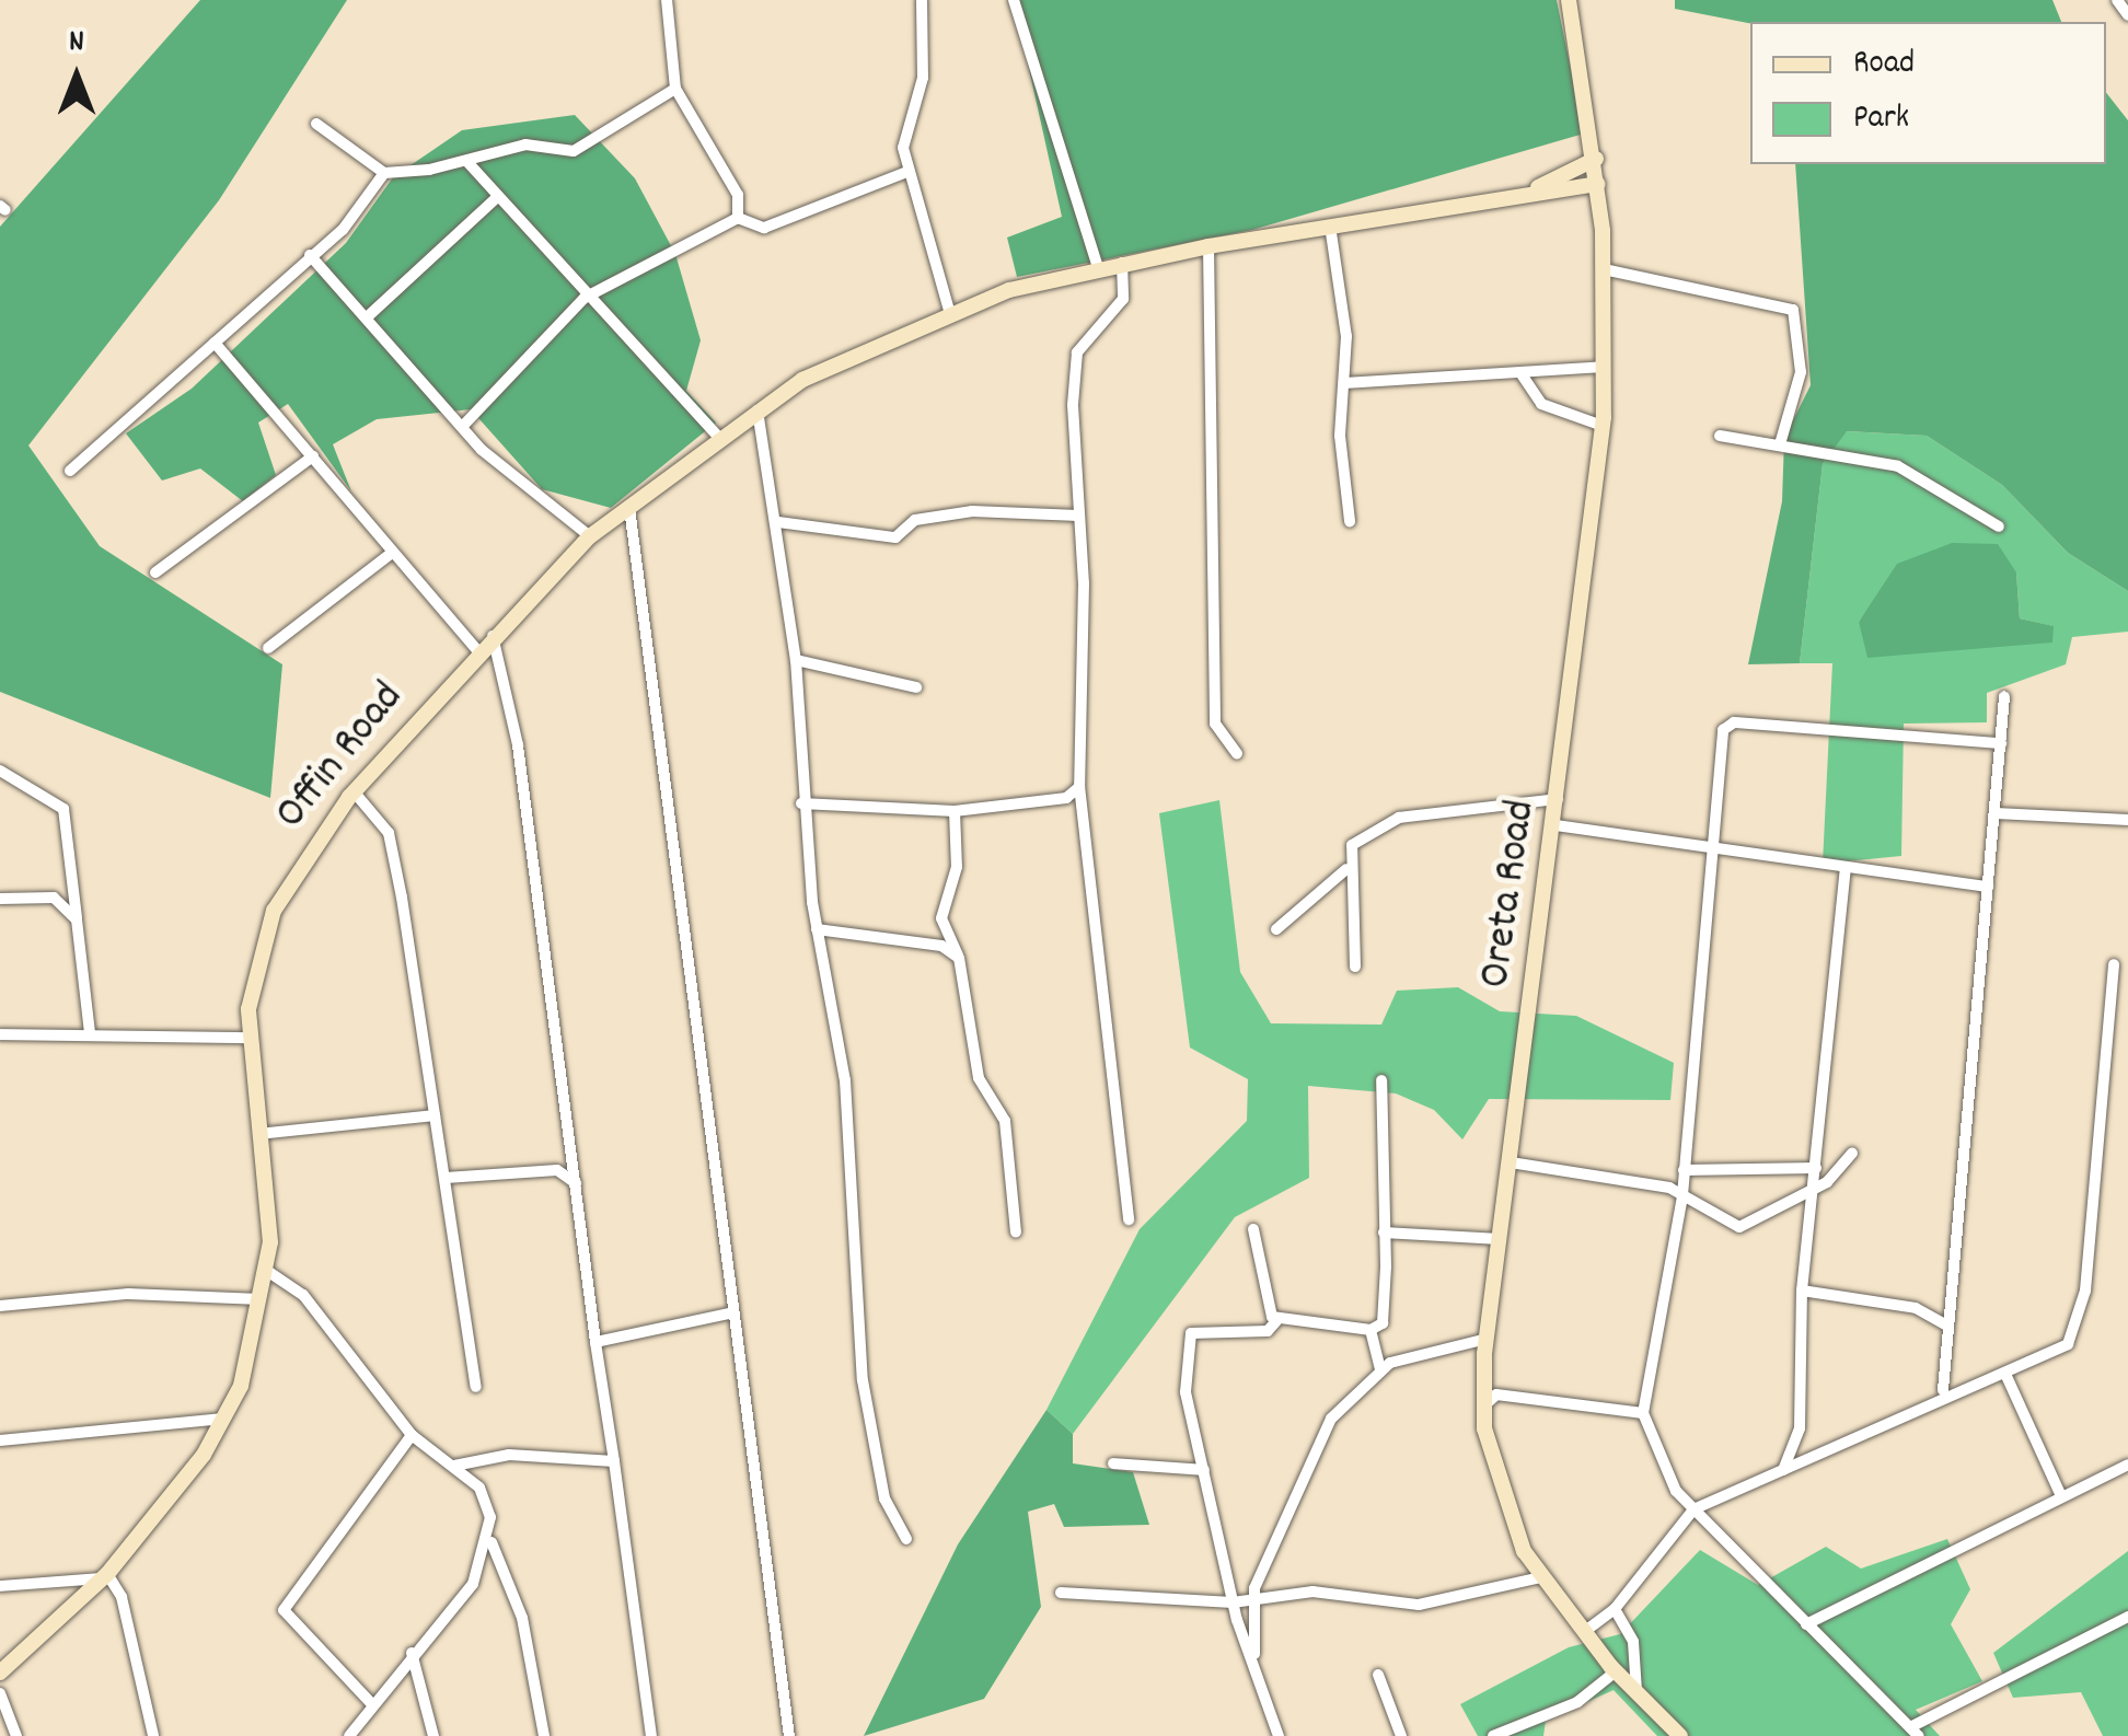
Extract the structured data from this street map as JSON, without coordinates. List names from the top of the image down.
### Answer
{
  "streets": {
    "street": ["Offin Road", "Oreta Road"]
  },
  "legend": ["Road", "Park"],
  "north": "top"
}
